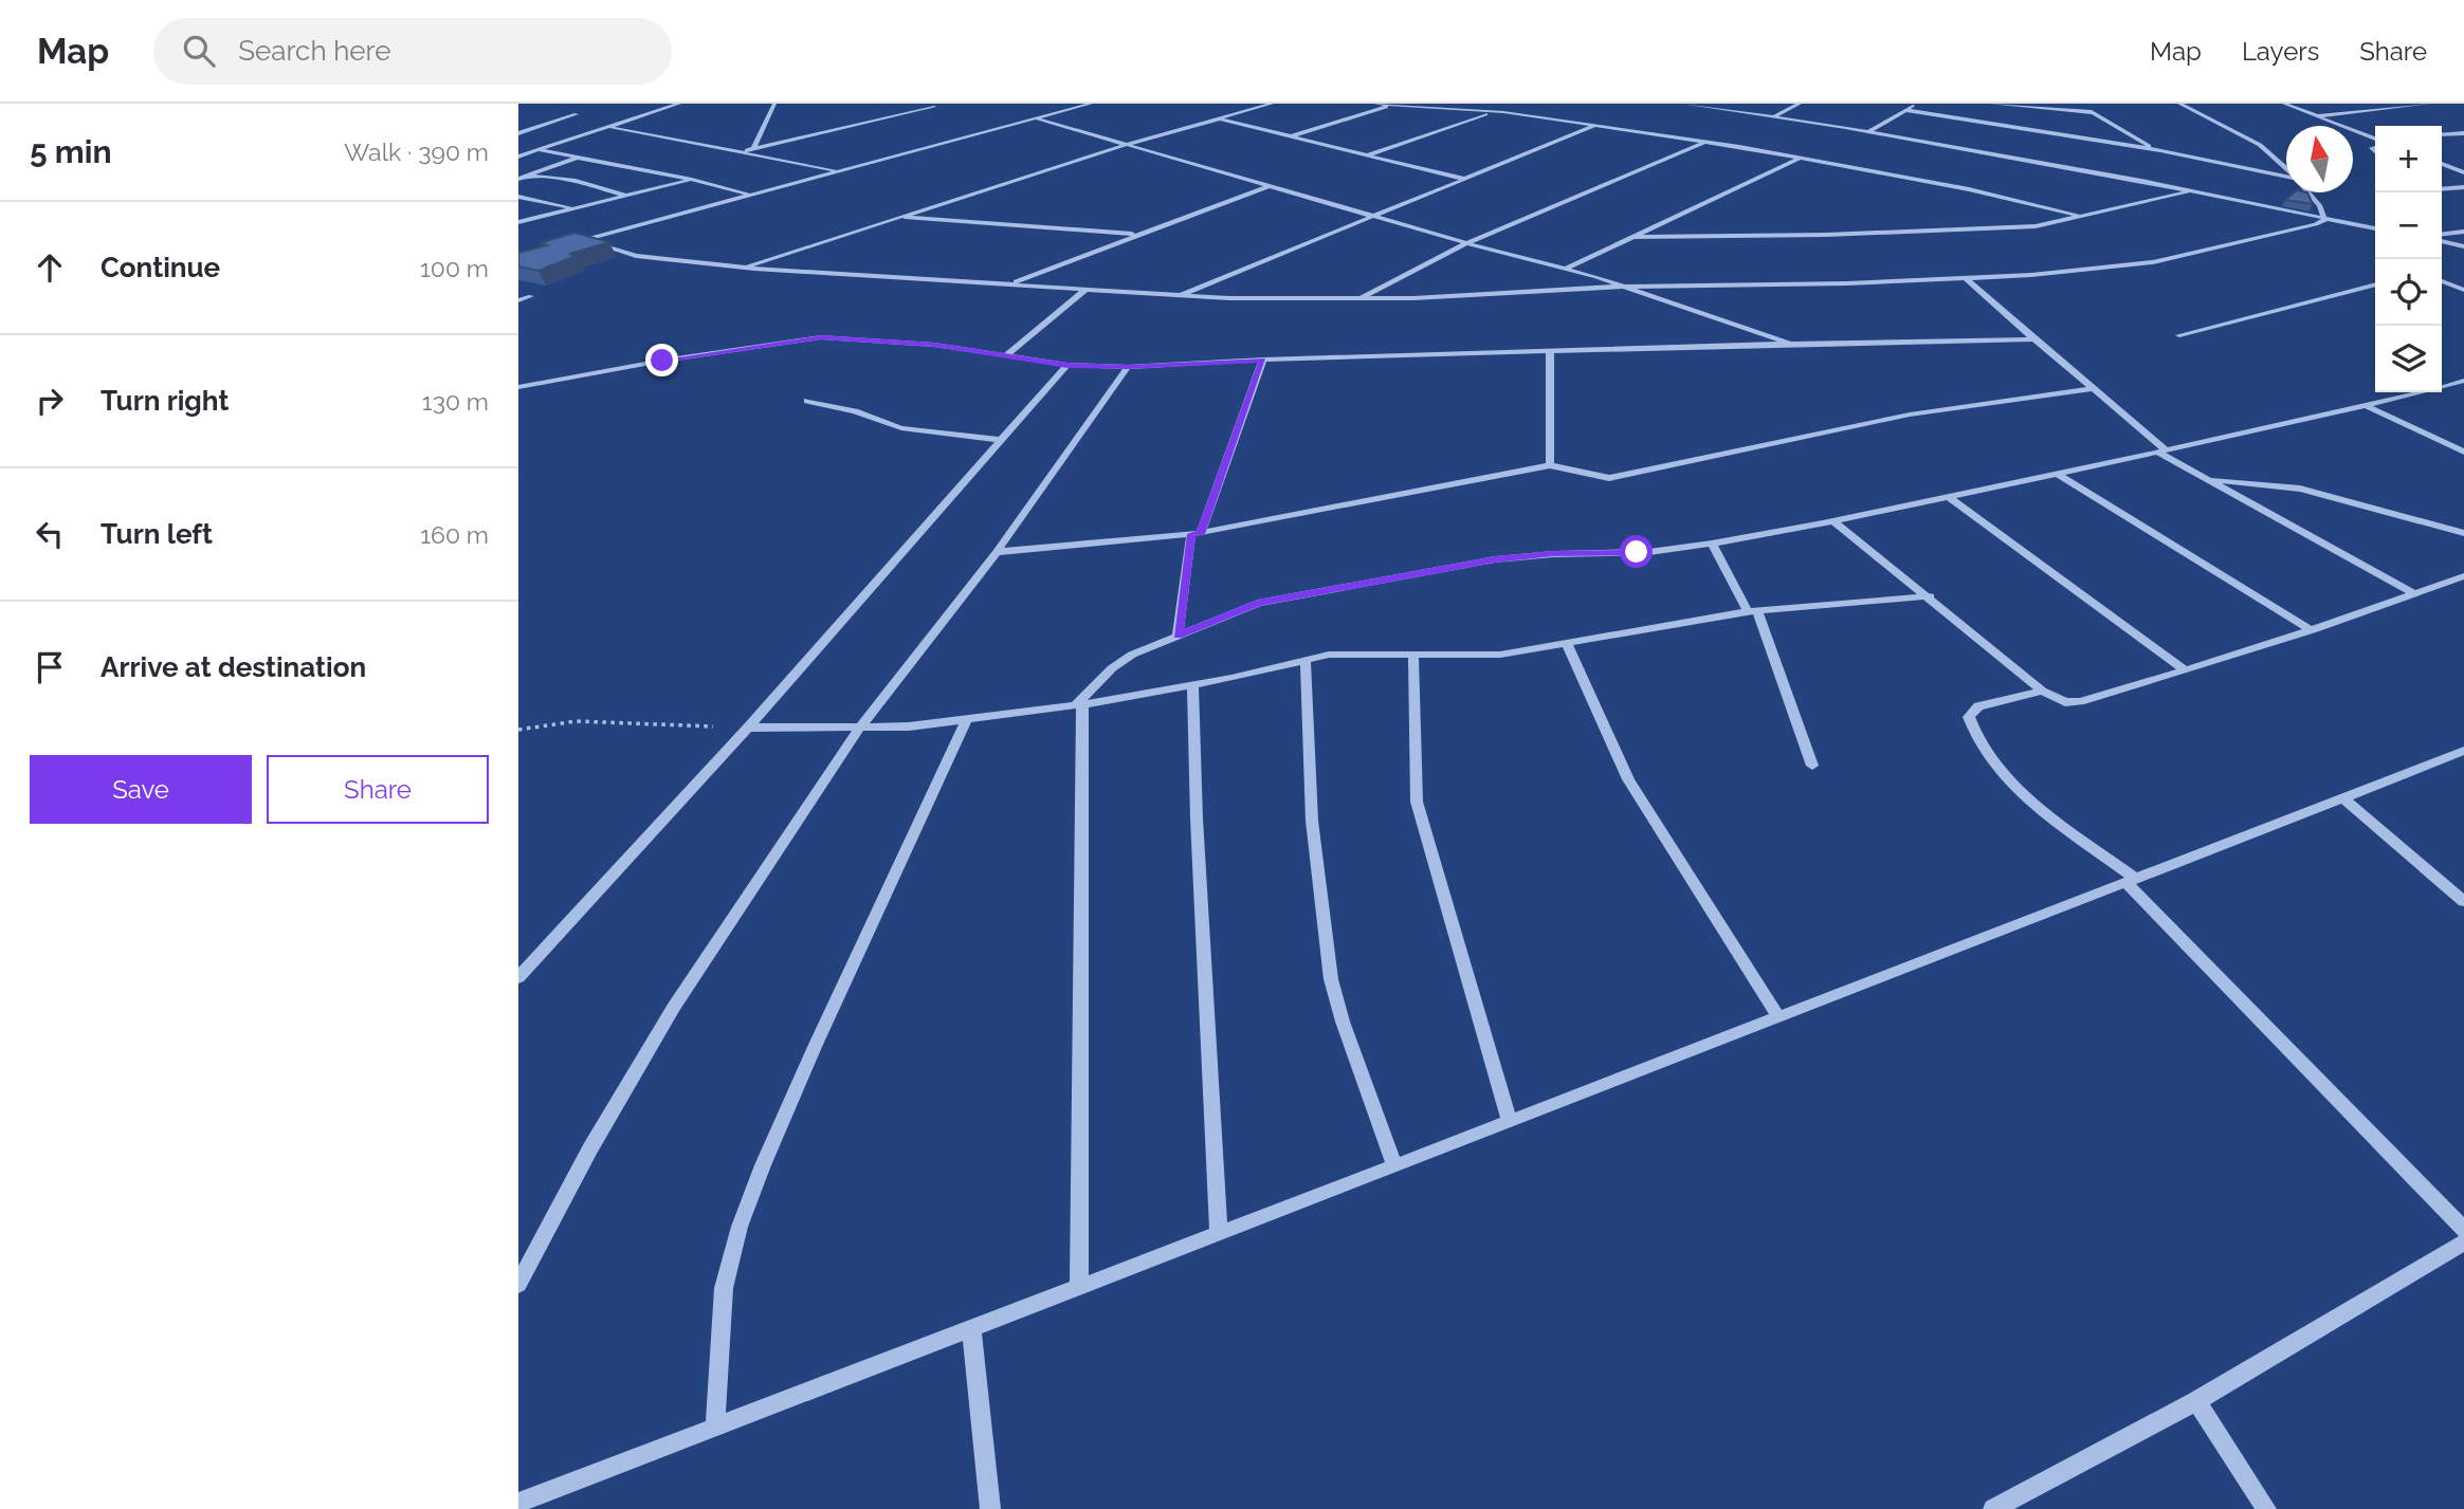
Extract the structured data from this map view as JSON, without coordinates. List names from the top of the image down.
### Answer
{
  "north": "top",
  "page": {
    "header": "Map",
    "search": "Search here",
    "nav": ["Map", "Layers", "Share"],
    "heading": ["5 min", "Walk · 390 m"],
    "map_buttons": ["+", "−"],
    "list": [
      ["Continue", "100 m"],
      ["Turn right", "130 m"],
      ["Turn left", "160 m"],
      "Arrive at destination"
    ],
    "buttons": ["Save", "Share"]
  }
}
